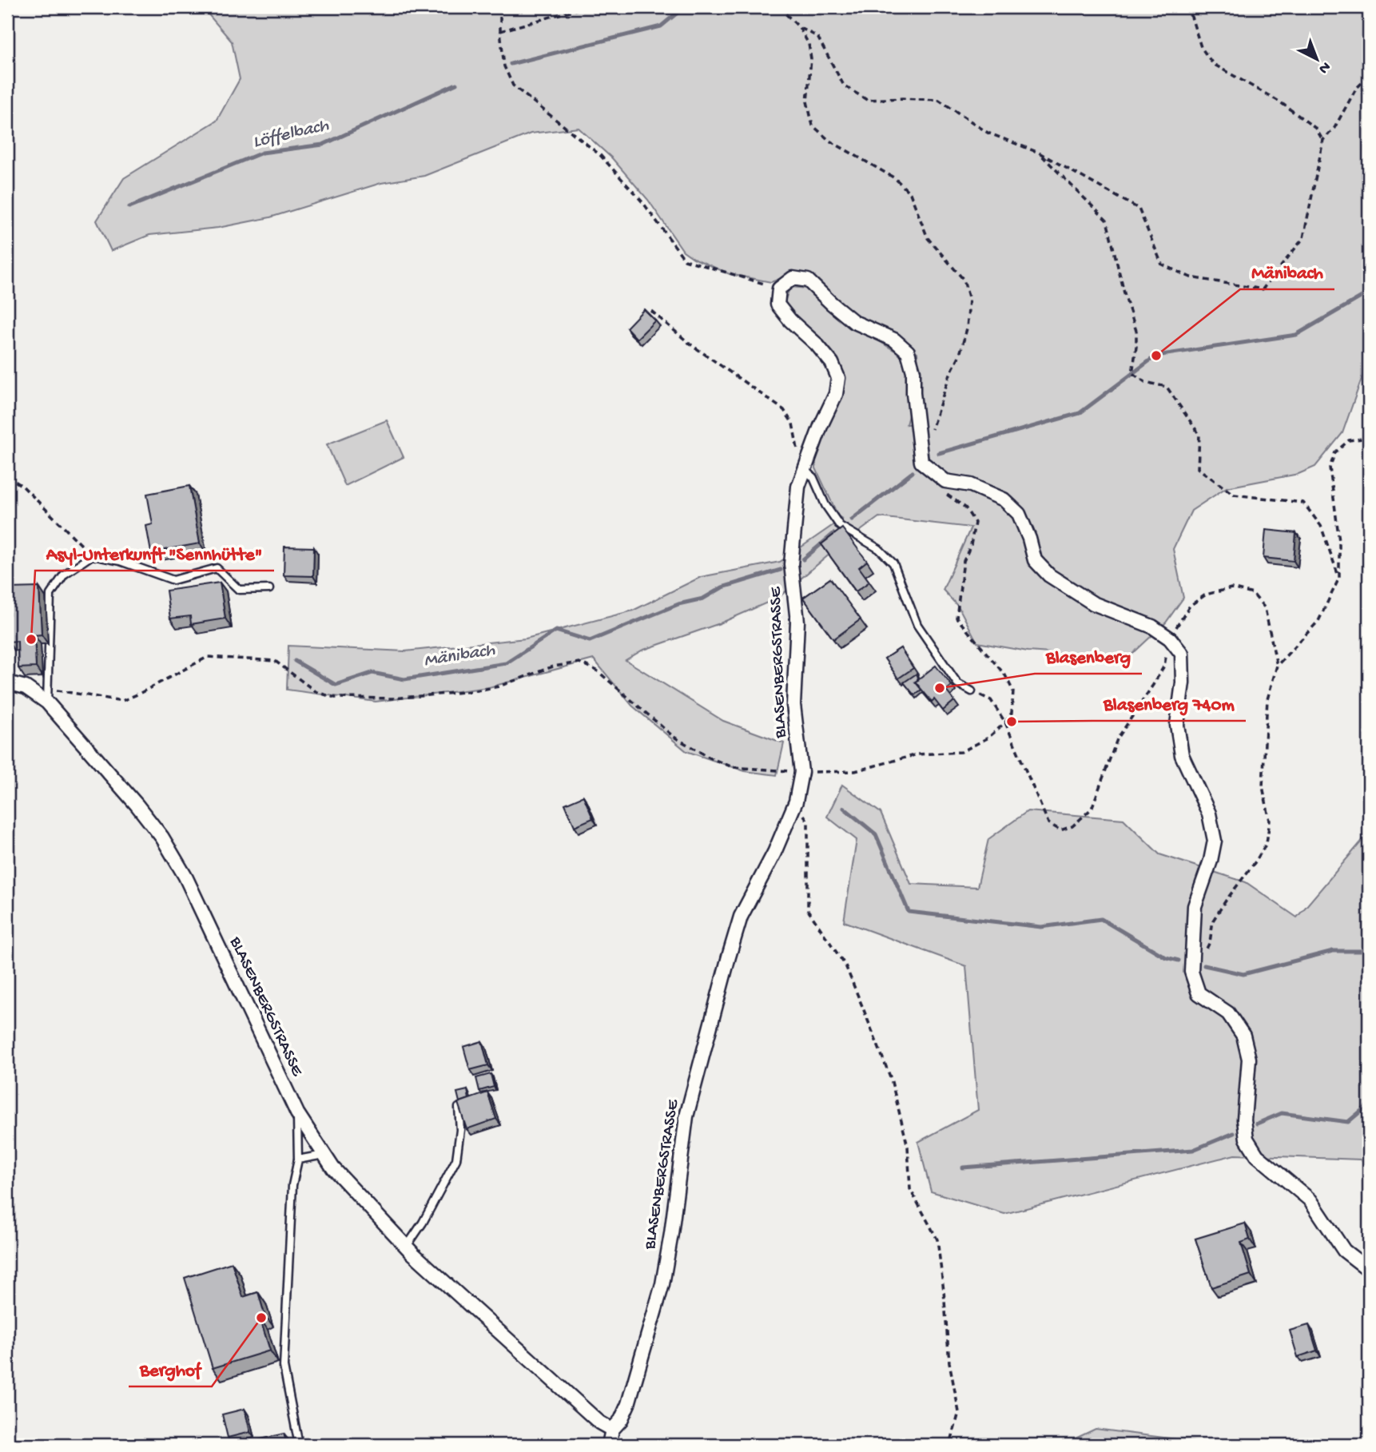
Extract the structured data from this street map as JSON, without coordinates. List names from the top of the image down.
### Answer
{
  "streets": {
    "street": ["BLASENBERGSTRASSE"]
  },
  "water": ["Löffelbach", "Mänibach"],
  "places": [
    "Mänibach",
    "Asyl-Unterkunft \"Sennhütte\"",
    "Blasenberg",
    "Blasenberg 740m",
    "Berghof"
  ],
  "north": "bottom right"
}
